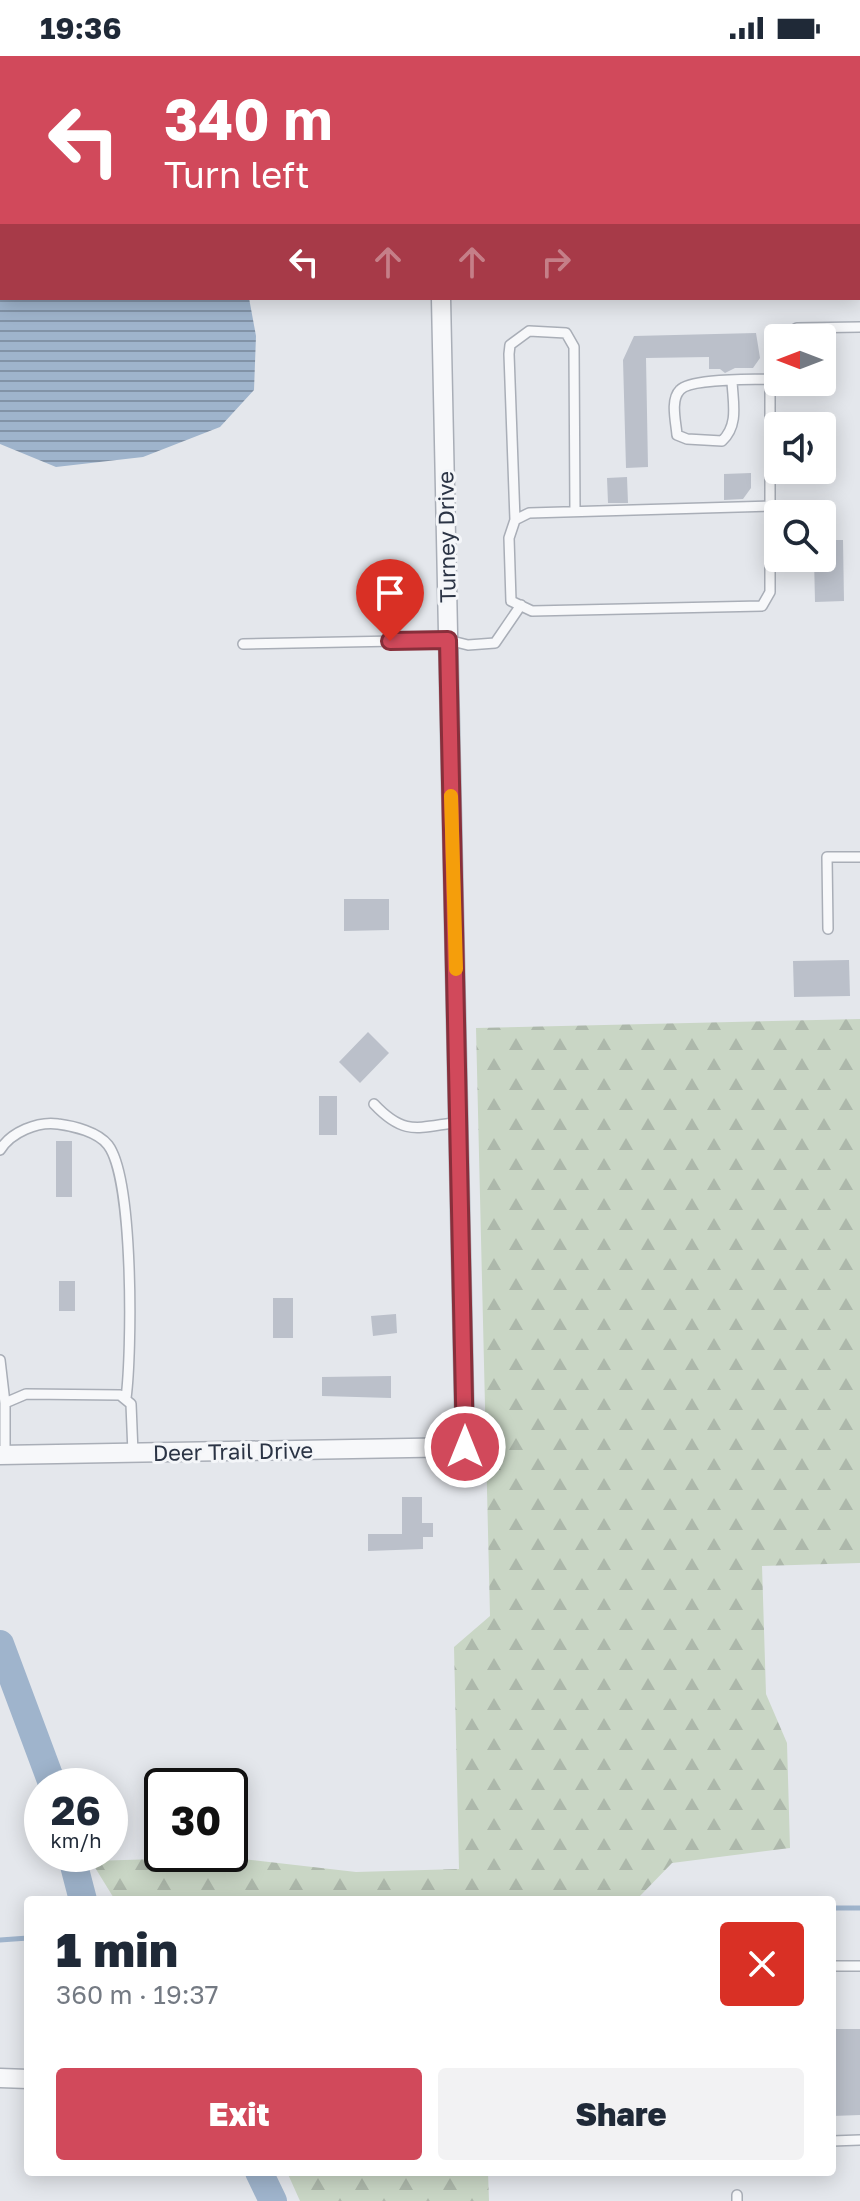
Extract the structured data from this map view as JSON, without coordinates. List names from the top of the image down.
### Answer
{
  "streets": {
    "street": ["Turney Drive", "Deer Trail Drive"]
  },
  "crossings": [
    ["Turney Drive", "Deer Trail Drive"]
  ],
  "north": "left",
  "page": {
    "status": "19:36",
    "turn": ["340 m", "Turn left"],
    "speed": "26 km/h",
    "limit": "30",
    "heading": ["1 min", "360 m · 19:37"],
    "buttons": ["Exit", "Share"]
  }
}
